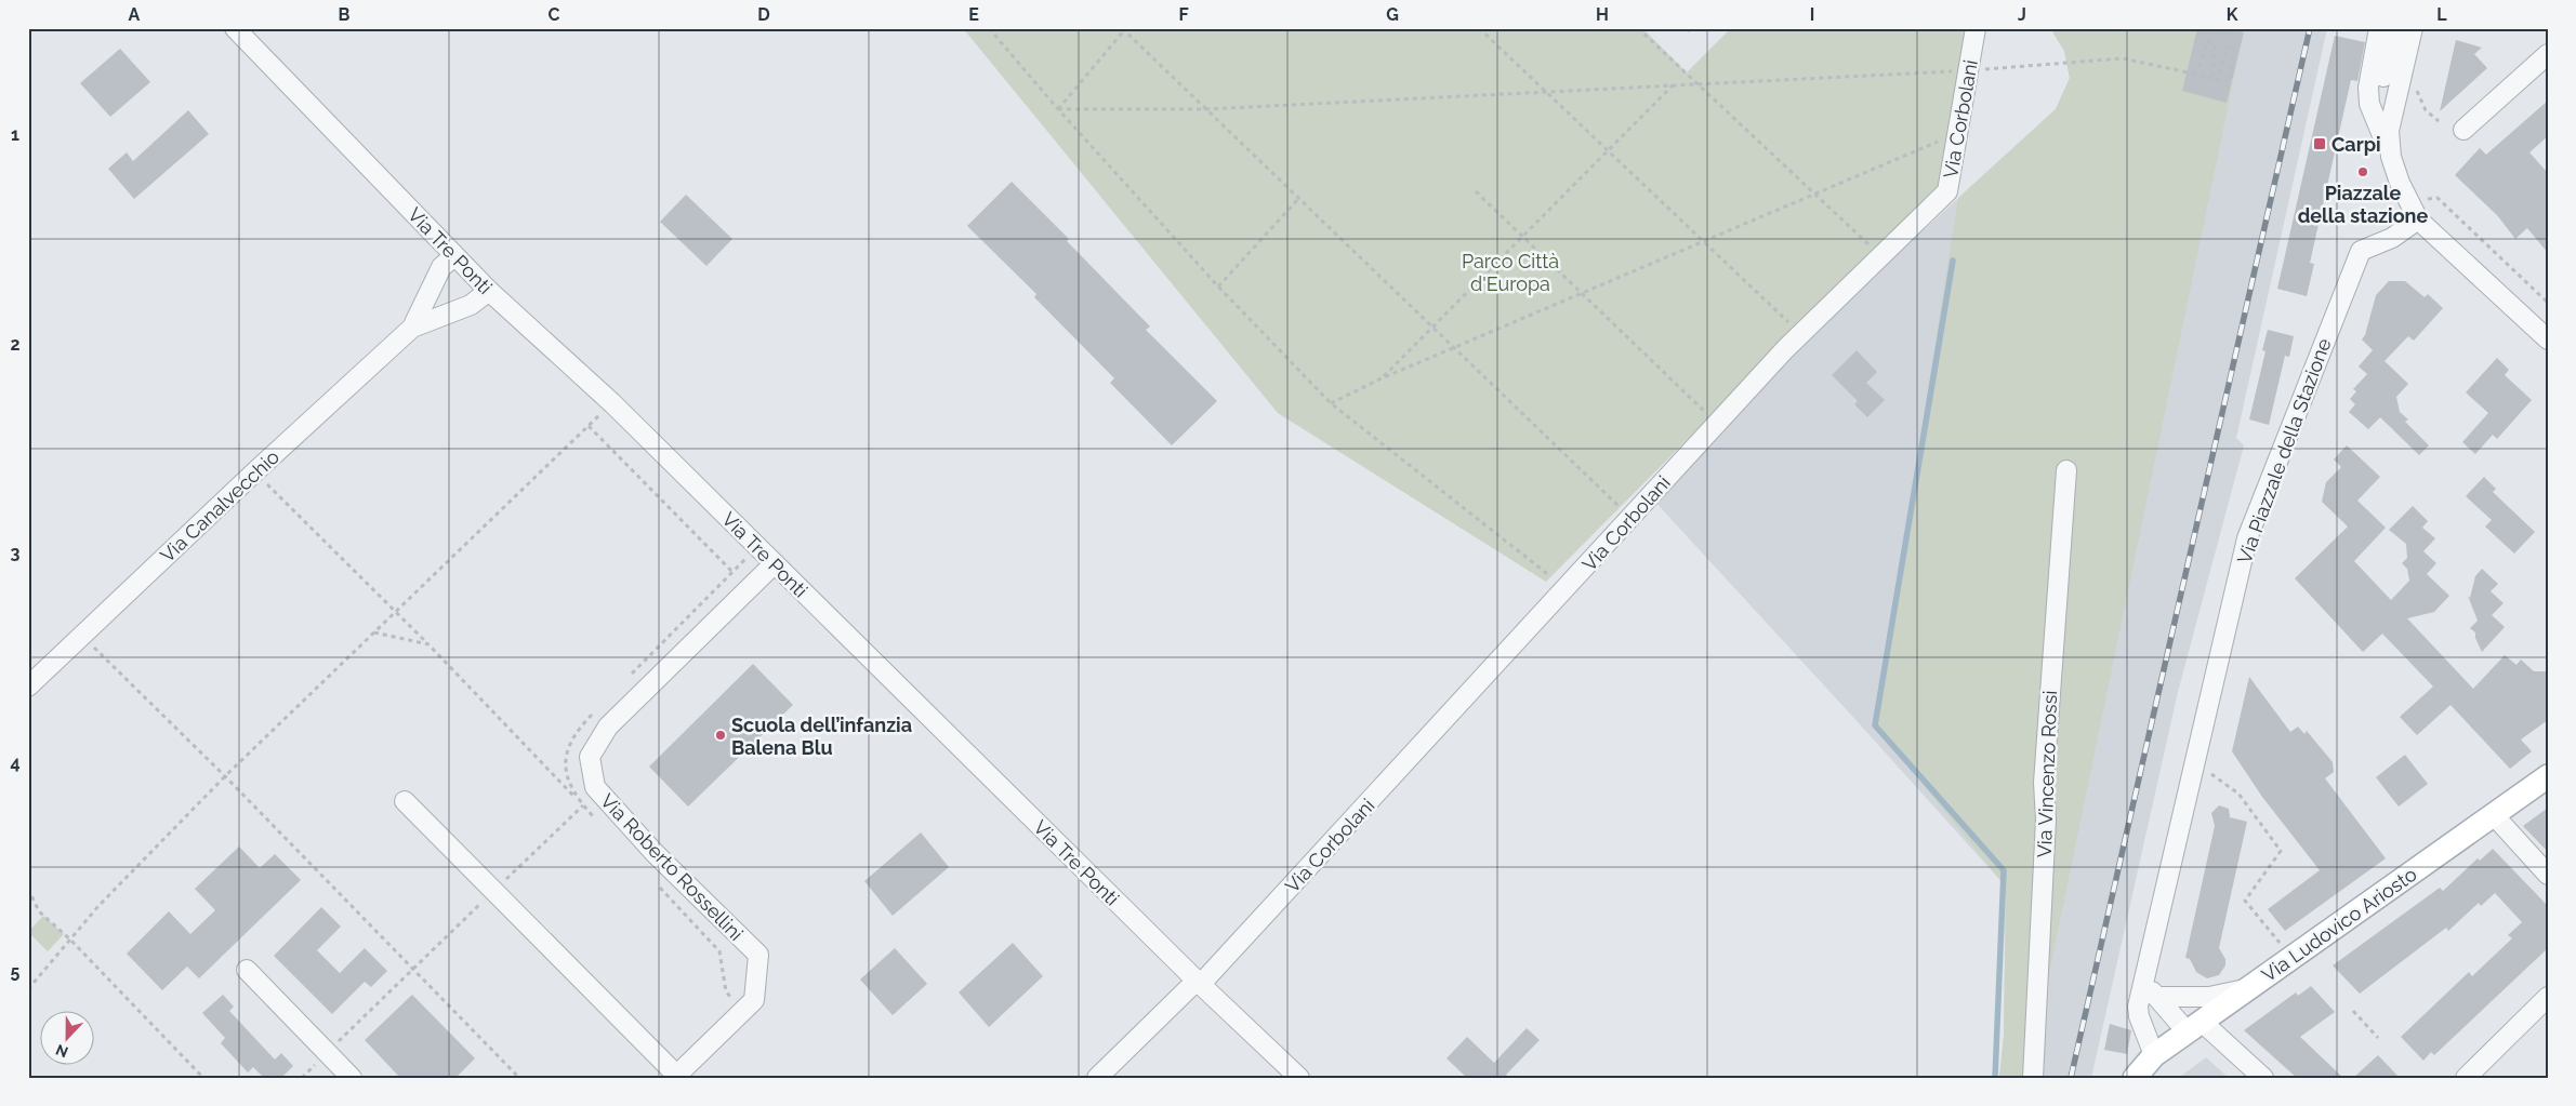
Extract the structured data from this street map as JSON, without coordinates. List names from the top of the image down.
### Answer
{
  "streets": {
    "main road": ["Via Ludovico Ariosto"],
    "street": [
      "Via Corbolani",
      "Via Tre Ponti",
      "Via Piazzale della Stazione",
      "Via Canalvecchio",
      "Via Vincenzo Rossi",
      "Via Roberto Rossellini"
    ]
  },
  "crossings": [
    ["Via Corbolani", "Via Tre Ponti"],
    ["Via Tre Ponti", "Via Canalvecchio"],
    ["Via Tre Ponti", "Via Roberto Rossellini"],
    ["Via Piazzale della Stazione", "Via Ludovico Ariosto"]
  ],
  "parks": ["Parco Città d'Europa"],
  "places": {
    "transit": ["Carpi"],
    "other": ["Piazzale della stazione", "Scuola dell’infanzia Balena Blu"]
  },
  "north": "bottom",
  "grid": {
    "columns": [
      "A",
      "B",
      "C",
      "D",
      "E",
      "F",
      "G",
      "H",
      "I",
      "J",
      "K",
      "L"
    ],
    "rows": [
      "1",
      "2",
      "3",
      "4",
      "5"
    ]
  }
}
